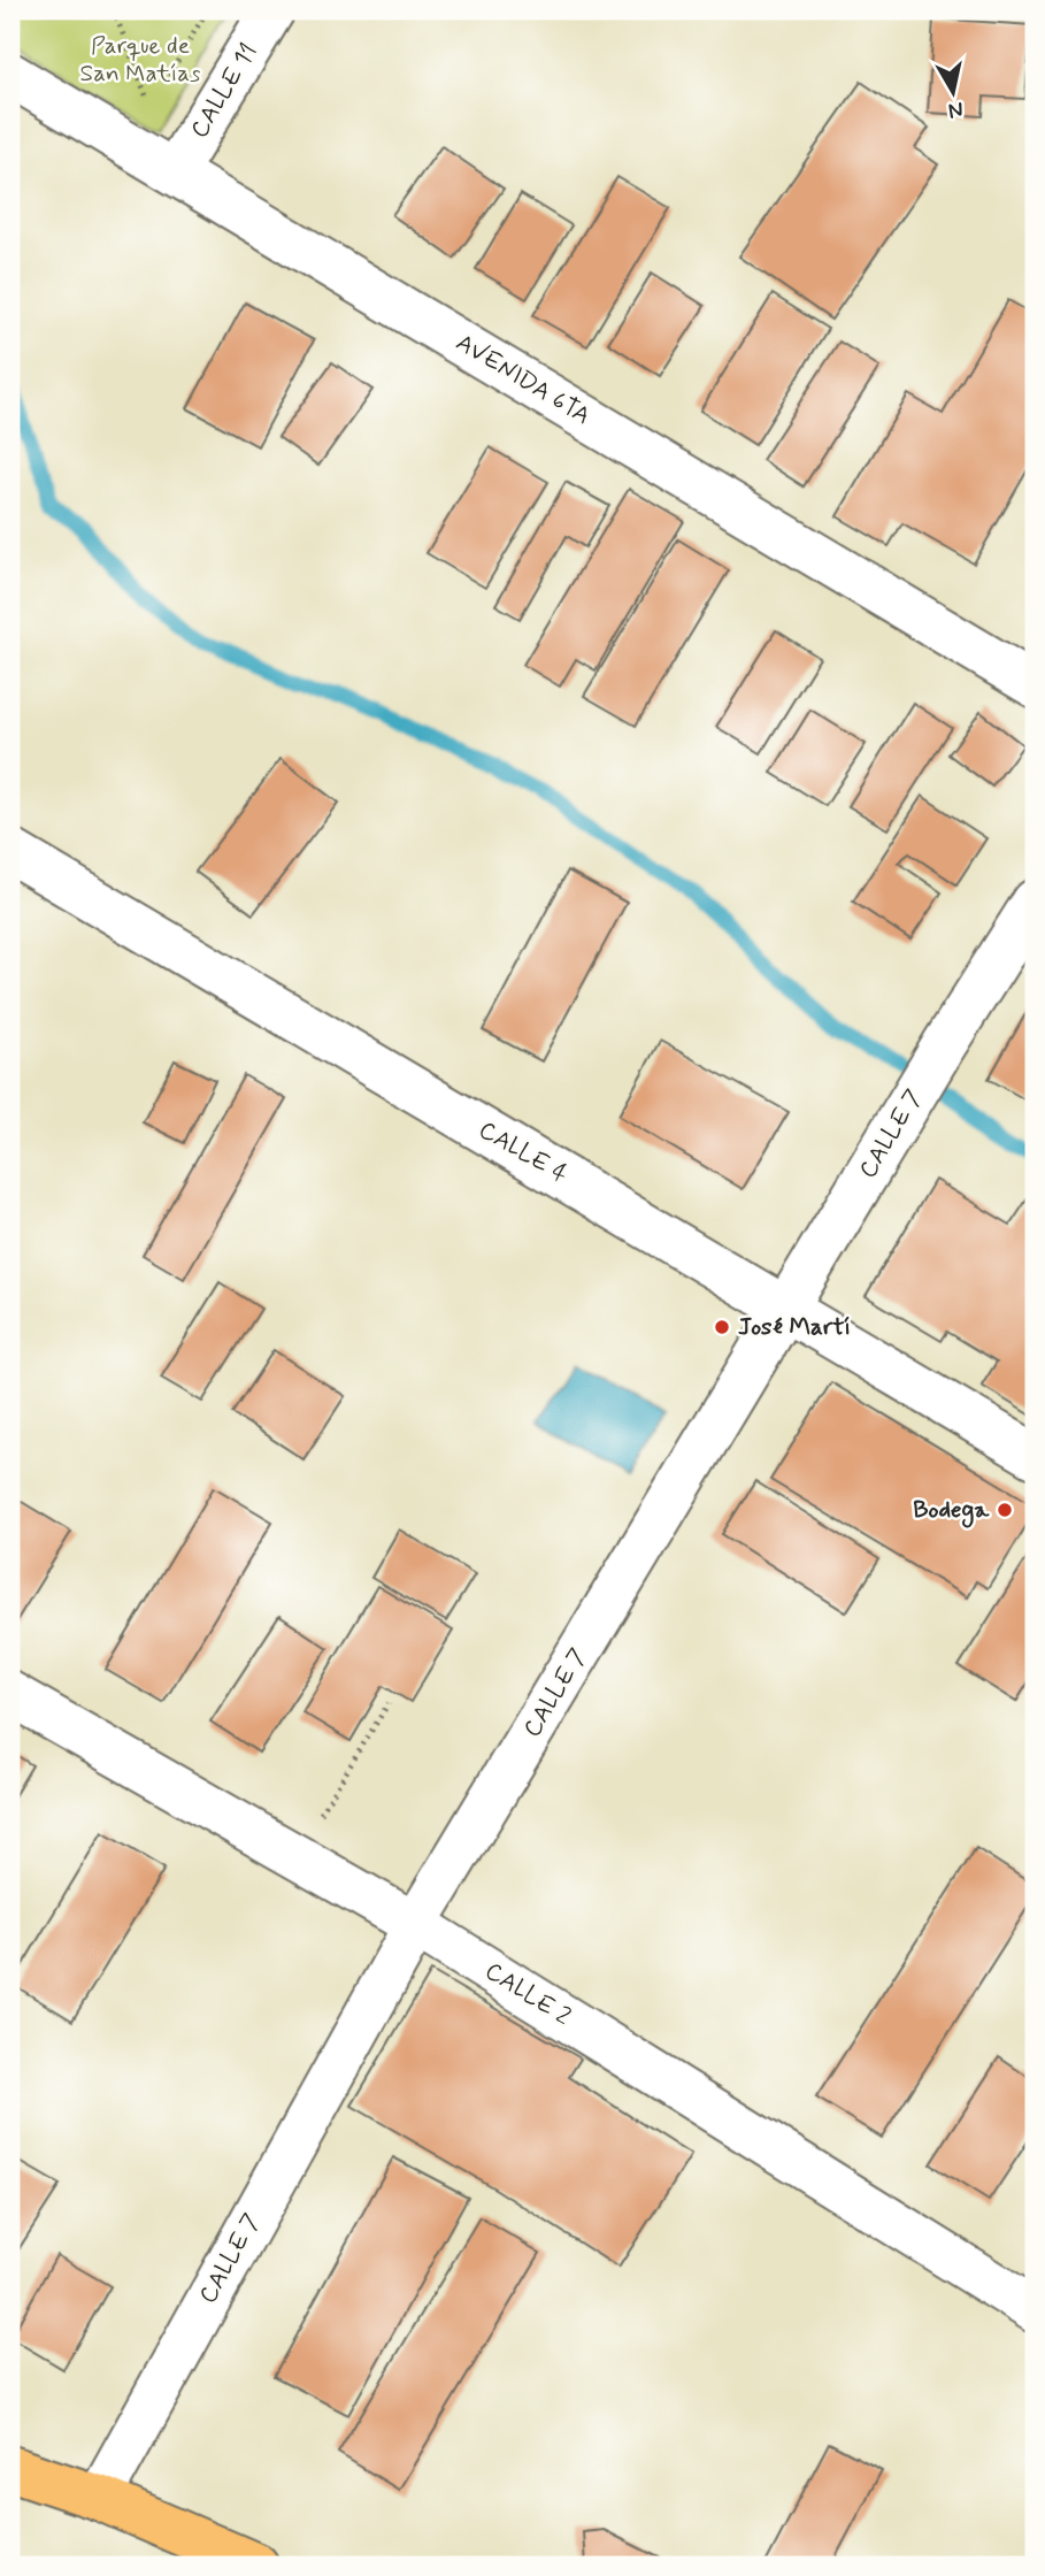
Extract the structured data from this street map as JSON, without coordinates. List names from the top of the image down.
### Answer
{
  "streets": {
    "street": [
      "CALLE 11",
      "AVENIDA 6TA",
      "CALLE 7",
      "CALLE 4",
      "CALLE 2"
    ]
  },
  "crossings": [
    ["CALLE 11", "AVENIDA 6TA"],
    ["CALLE 7", "CALLE 4"],
    ["CALLE 7", "CALLE 2"]
  ],
  "parks": ["Parque de San Matías"],
  "places": ["José Martí", "Bodega"],
  "north": "bottom"
}
